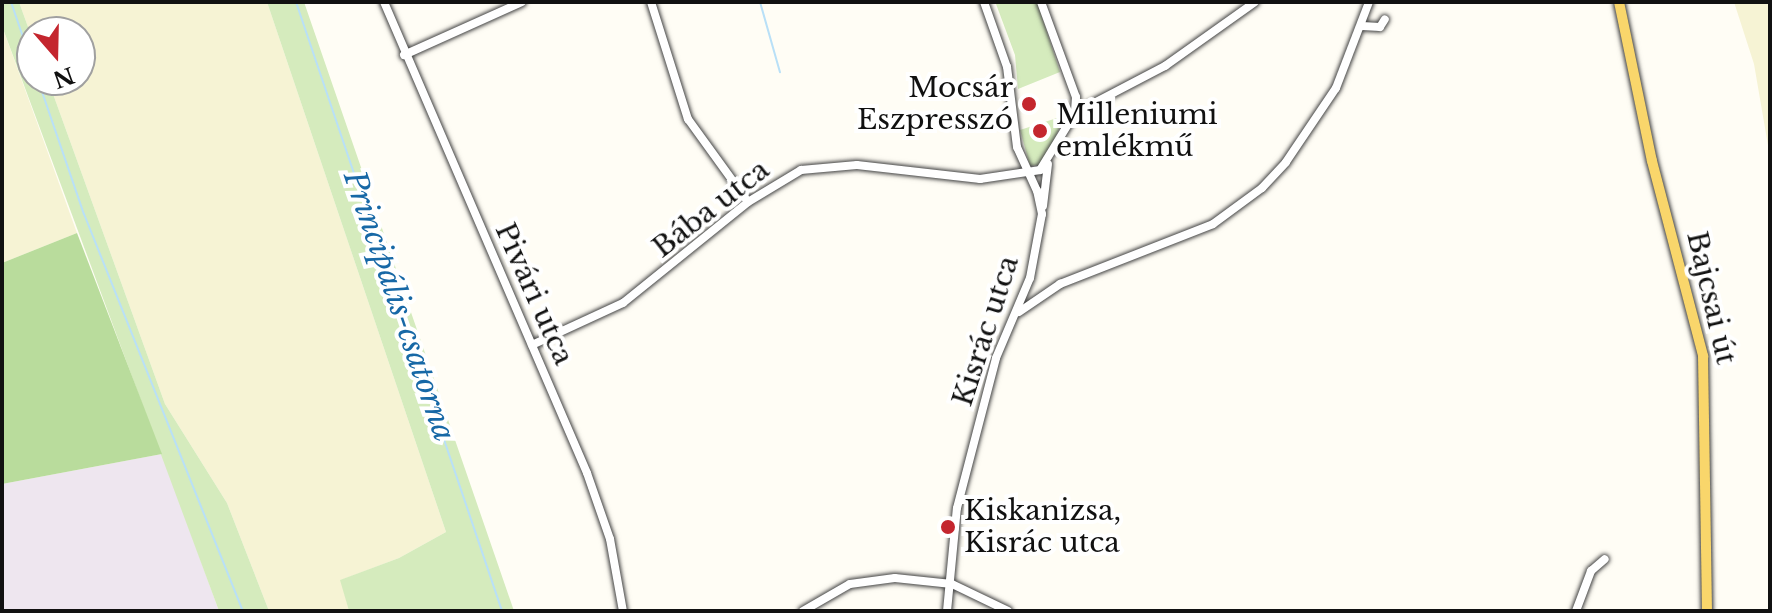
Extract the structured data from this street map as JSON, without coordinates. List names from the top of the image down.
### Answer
{
  "streets": {
    "main road": ["Bajcsai út"],
    "street": ["Bába utca", "Pivári utca", "Kisrác utca"]
  },
  "crossings": [
    ["Bába utca", "Pivári utca"],
    ["Bába utca", "Kisrác utca"]
  ],
  "water": ["Principális-csatorna"],
  "places": ["Mocsár Eszpresszó", "Milleniumi emlékmű", "Kiskanizsa, Kisrác utca"],
  "north": "bottom"
}
